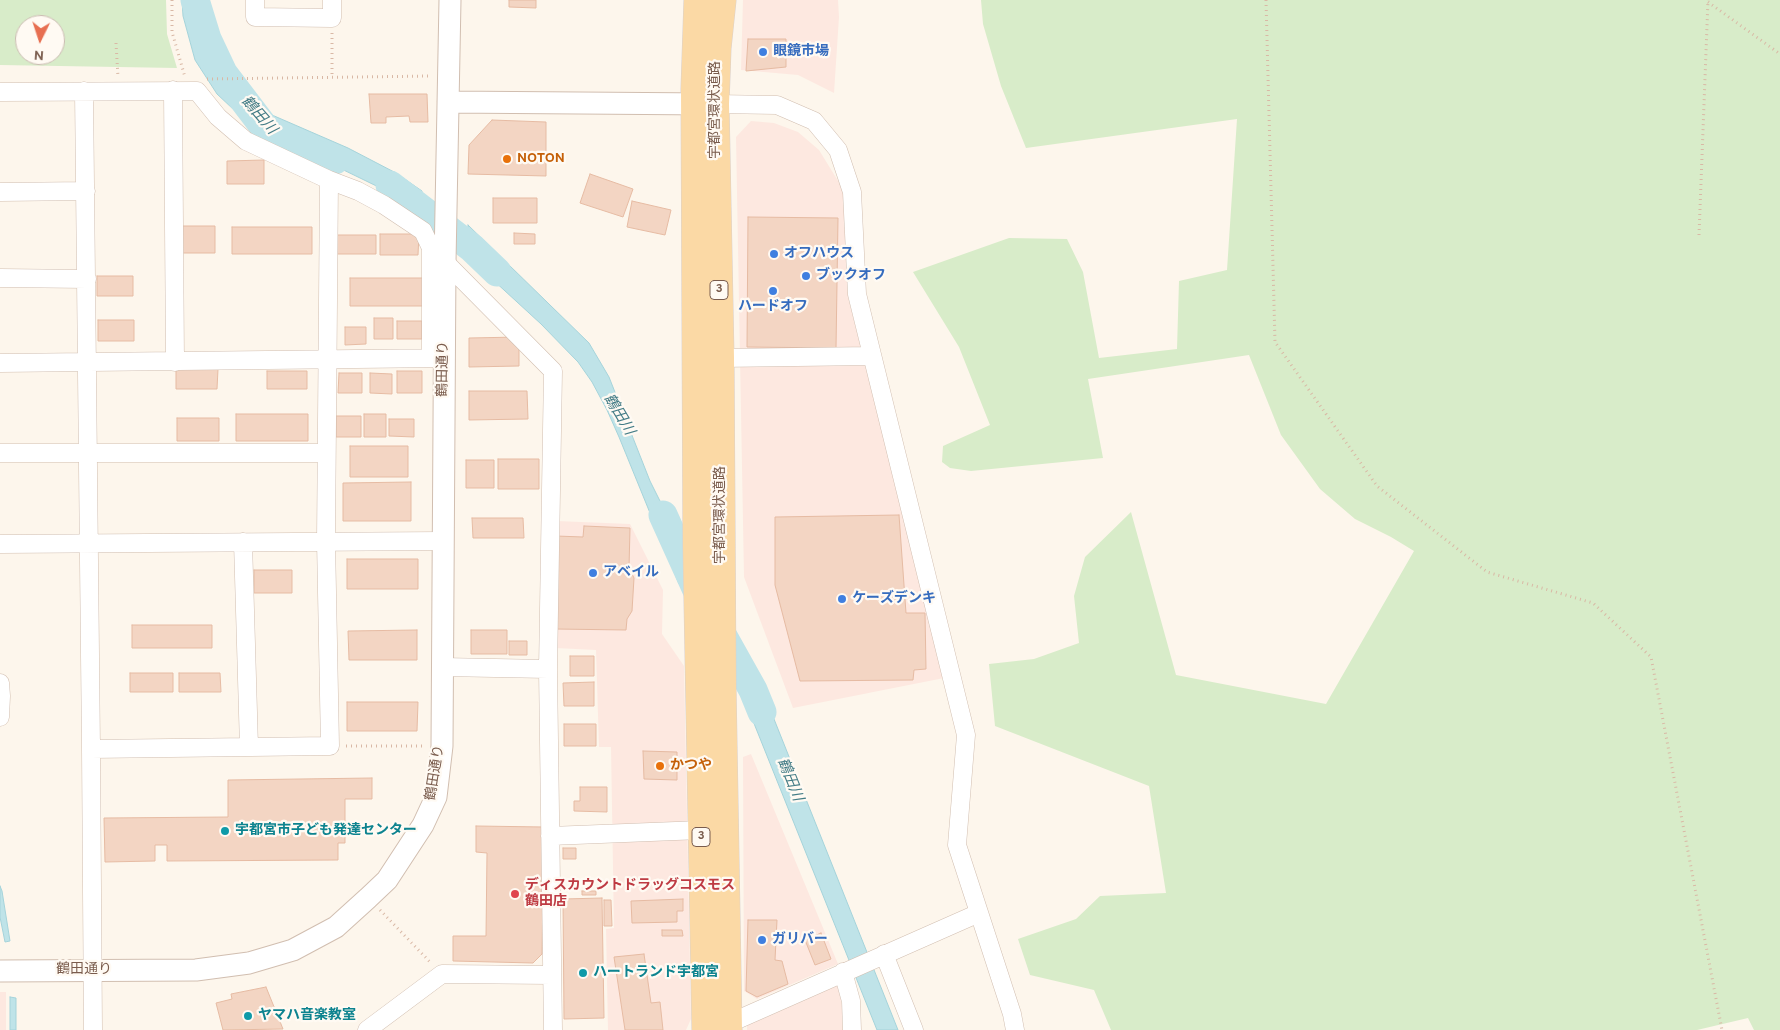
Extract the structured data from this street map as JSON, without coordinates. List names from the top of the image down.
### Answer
{
  "streets": {
    "main road": ["宇都宮環状道路", "3"],
    "street": ["鶴田通り"]
  },
  "water": ["鶴田川"],
  "places": [
    "眼鏡市場",
    "NOTON",
    "オフハウス",
    "ブックオフ",
    "ハードオフ",
    "アベイル",
    "ケーズデンキ",
    "かつや",
    "宇都宮市子ども発達センター",
    "ディスカウントドラッグコスモス 鶴田店",
    "ガリバー",
    "ハートランド宇都宮",
    "ヤマハ音楽教室"
  ],
  "north": "bottom"
}
